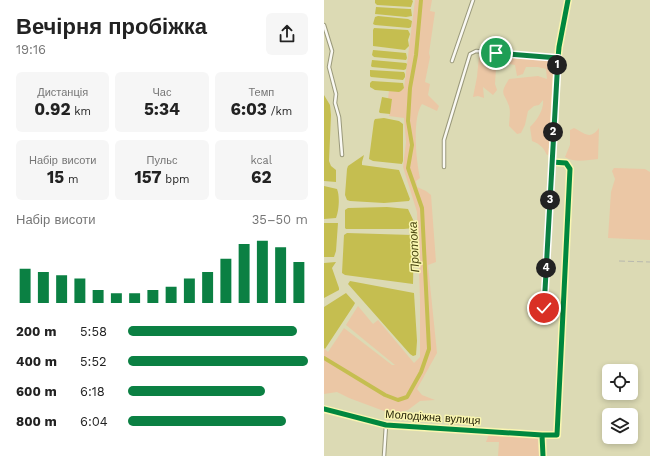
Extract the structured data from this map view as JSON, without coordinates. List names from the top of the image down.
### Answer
{
  "streets": {
    "street": ["Молодіжна вулиця"]
  },
  "water": ["Протока"],
  "page": {
    "heading": ["Вечірня пробіжка", "19:16"],
    "pins": [
      "1",
      "2",
      "3",
      "4"
    ],
    "stats": [
      ["Дистанція", "0.92 km"],
      ["Час", "5:34"],
      ["Темп", "6:03 /km"],
      ["Набір висоти", "15 m"],
      ["Пульс", "157 bpm"],
      ["kcal", "62"]
    ],
    "chart": ["Набір висоти", "35–50 m"],
    "list": [
      {
        "name": "200 m",
        "note": "5:58"
      },
      {
        "name": "400 m",
        "note": "5:52"
      },
      {
        "name": "600 m",
        "note": "6:18"
      },
      {
        "name": "800 m",
        "note": "6:04"
      }
    ]
  }
}
